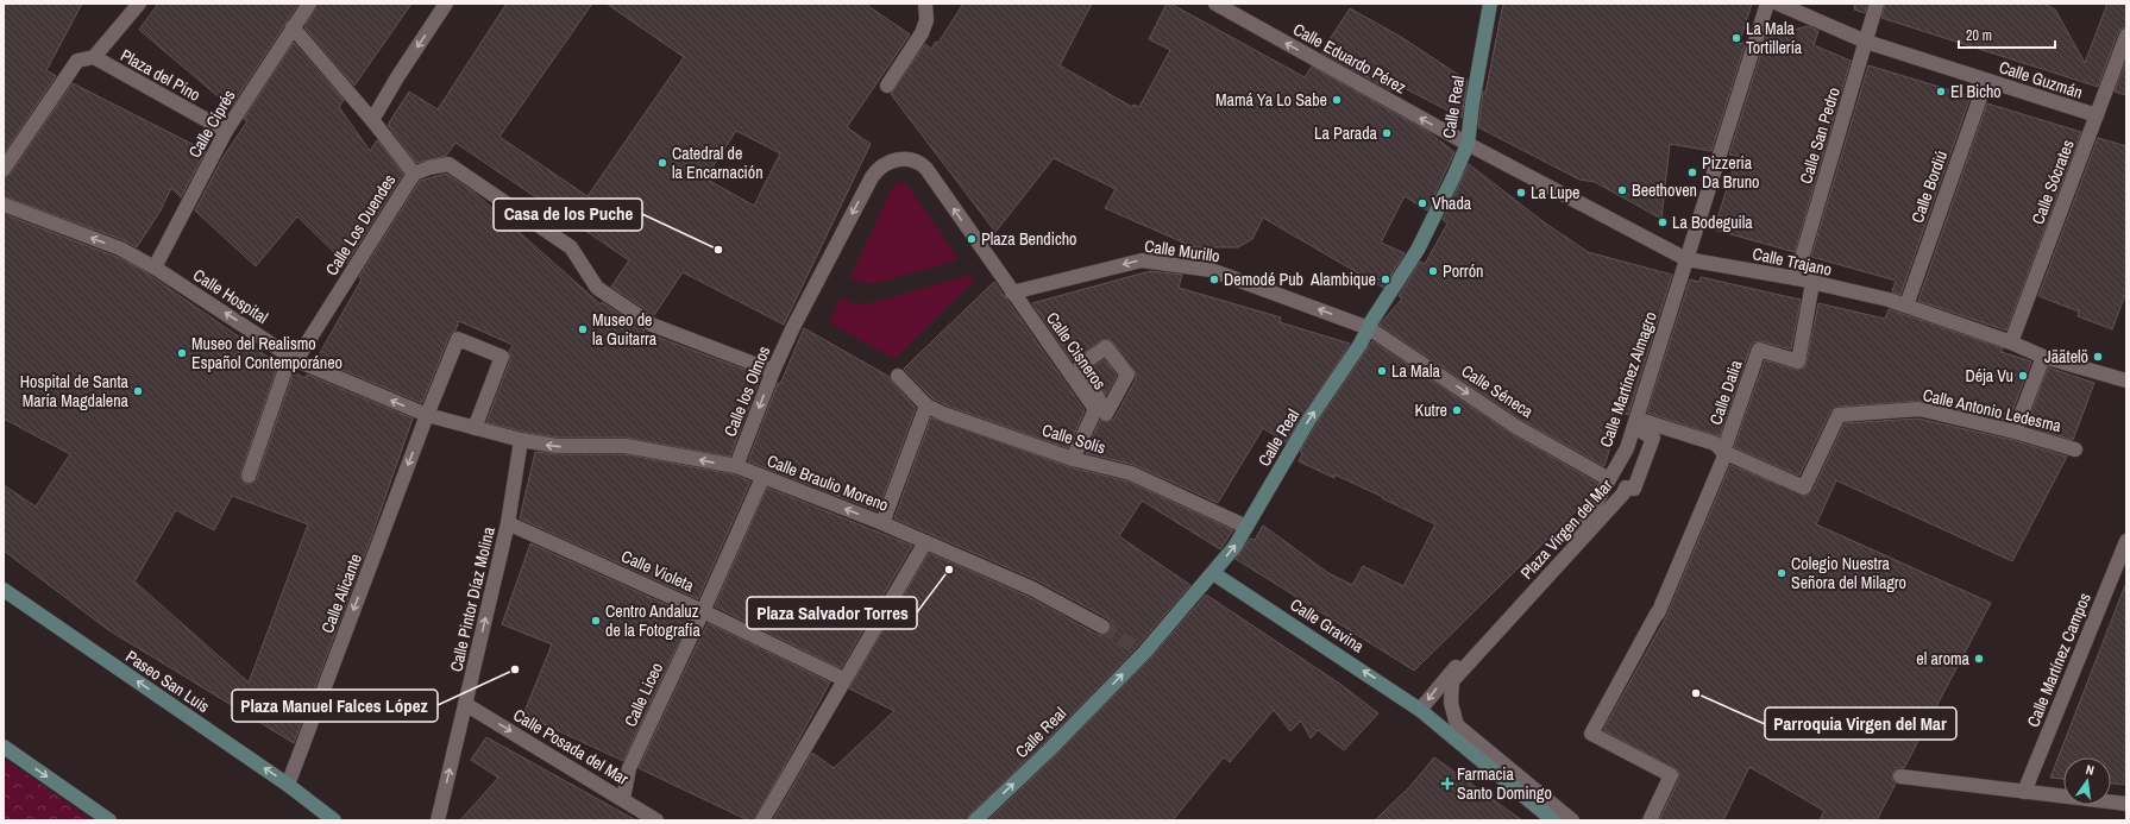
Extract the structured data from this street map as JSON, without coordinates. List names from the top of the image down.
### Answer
{
  "streets": {
    "street": [
      "Calle Eduardo Pérez",
      "Plaza del Pino",
      "Calle Guzmán",
      "Calle Real",
      "Calle Ciprés",
      "Calle San Pedro",
      "Calle Sócrates",
      "Calle Bordiú",
      "Calle Los Duendes",
      "Calle Murillo",
      "Calle Trajano",
      "Calle Hospital",
      "Calle Cisneros",
      "Calle Martínez Almagro",
      "Calle los Olmos",
      "Calle Séneca",
      "Calle Dalia",
      "Calle Antonio Ledesma",
      "Calle Solís",
      "Calle Braulio Moreno",
      "Plaza Virgen del Mar",
      "Calle Violeta",
      "Calle Alicante",
      "Calle Pintor Díaz Molina",
      "Calle Gravina",
      "Calle Martínez Campos",
      "Paseo San Luis",
      "Calle Liceo",
      "Calle Posada del Mar"
    ]
  },
  "crossings": [
    ["Calle Eduardo Pérez", "Calle Real"],
    ["Calle Eduardo Pérez", "Calle Trajano"],
    ["Plaza del Pino", "Calle Ciprés"],
    ["Calle Guzmán", "Calle San Pedro"],
    ["Calle Guzmán", "Calle Sócrates"],
    ["Calle Guzmán", "Calle Bordiú"],
    ["Calle Real", "Calle Murillo"],
    ["Calle Real", "Calle Trajano"],
    ["Calle Real", "Calle Séneca"],
    ["Calle Real", "Calle Solís"],
    ["Calle Real", "Calle Gravina"],
    ["Calle Ciprés", "Calle Los Duendes"],
    ["Calle Ciprés", "Calle Hospital"],
    ["Calle San Pedro", "Calle Trajano"],
    ["Calle Sócrates", "Calle Trajano"],
    ["Calle Bordiú", "Calle Trajano"],
    ["Calle Los Duendes", "Calle Hospital"],
    ["Calle Murillo", "Calle Cisneros"],
    ["Calle Murillo", "Calle los Olmos"],
    ["Calle Murillo", "Calle Séneca"],
    ["Calle Trajano", "Calle Martínez Almagro"],
    ["Calle Trajano", "Calle Dalia"],
    ["Calle Hospital", "Calle Braulio Moreno"],
    ["Calle Hospital", "Calle Alicante"],
    ["Calle Hospital", "Calle Pintor Díaz Molina"],
    ["Calle Cisneros", "Calle los Olmos"],
    ["Calle Cisneros", "Calle Solís"],
    ["Calle Martínez Almagro", "Calle Séneca"],
    ["Calle Martínez Almagro", "Calle Gravina"],
    ["Calle los Olmos", "Calle Braulio Moreno"],
    ["Calle Dalia", "Calle Antonio Ledesma"],
    ["Calle Dalia", "Plaza Virgen del Mar"],
    ["Calle Antonio Ledesma", "Plaza Virgen del Mar"],
    ["Calle Braulio Moreno", "Calle Pintor Díaz Molina"],
    ["Calle Braulio Moreno", "Calle Liceo"],
    ["Calle Violeta", "Calle Pintor Díaz Molina"],
    ["Calle Violeta", "Calle Liceo"],
    ["Calle Alicante", "Paseo San Luis"],
    ["Calle Pintor Díaz Molina", "Calle Posada del Mar"],
    ["Calle Liceo", "Calle Posada del Mar"]
  ],
  "one_way": [
    "Calle Eduardo Pérez",
    "Calle Real",
    "Calle Murillo",
    "Calle Hospital",
    "Calle Martínez Almagro",
    "Calle Séneca",
    "Calle Alicante",
    "Calle Pintor Díaz Molina",
    "Calle Gravina",
    "Paseo San Luis",
    "Calle Posada del Mar"
  ],
  "places": {
    "other": [
      "La Mala Tortillería",
      "El Bicho",
      "Mamá Ya Lo Sabe",
      "La Parada",
      "Catedral de la Encarnación",
      "Pizzeria Da Bruno",
      "Beethoven",
      "La Lupe",
      "Vhada",
      "La Bodeguila",
      "Plaza Bendicho",
      "Casa de los Puche",
      "Porrón",
      "Demodé Pub",
      "Alambique",
      "Museo de la Guitarra",
      "Museo del Realismo Español Contemporáneo",
      "Jäätelö",
      "La Mala",
      "Déja Vu",
      "Hospital de Santa María Magdalena",
      "Kutre",
      "Plaza Salvador Torres",
      "Colegio Nuestra Señora del Milagro",
      "Centro Andaluz de la Fotografía",
      "el aroma",
      "Plaza Manuel Falces López",
      "Parroquia Virgen del Mar"
    ],
    "health": ["Farmacia Santo Domingo"]
  },
  "scale_bar": "20 m",
  "north": "top"
}
